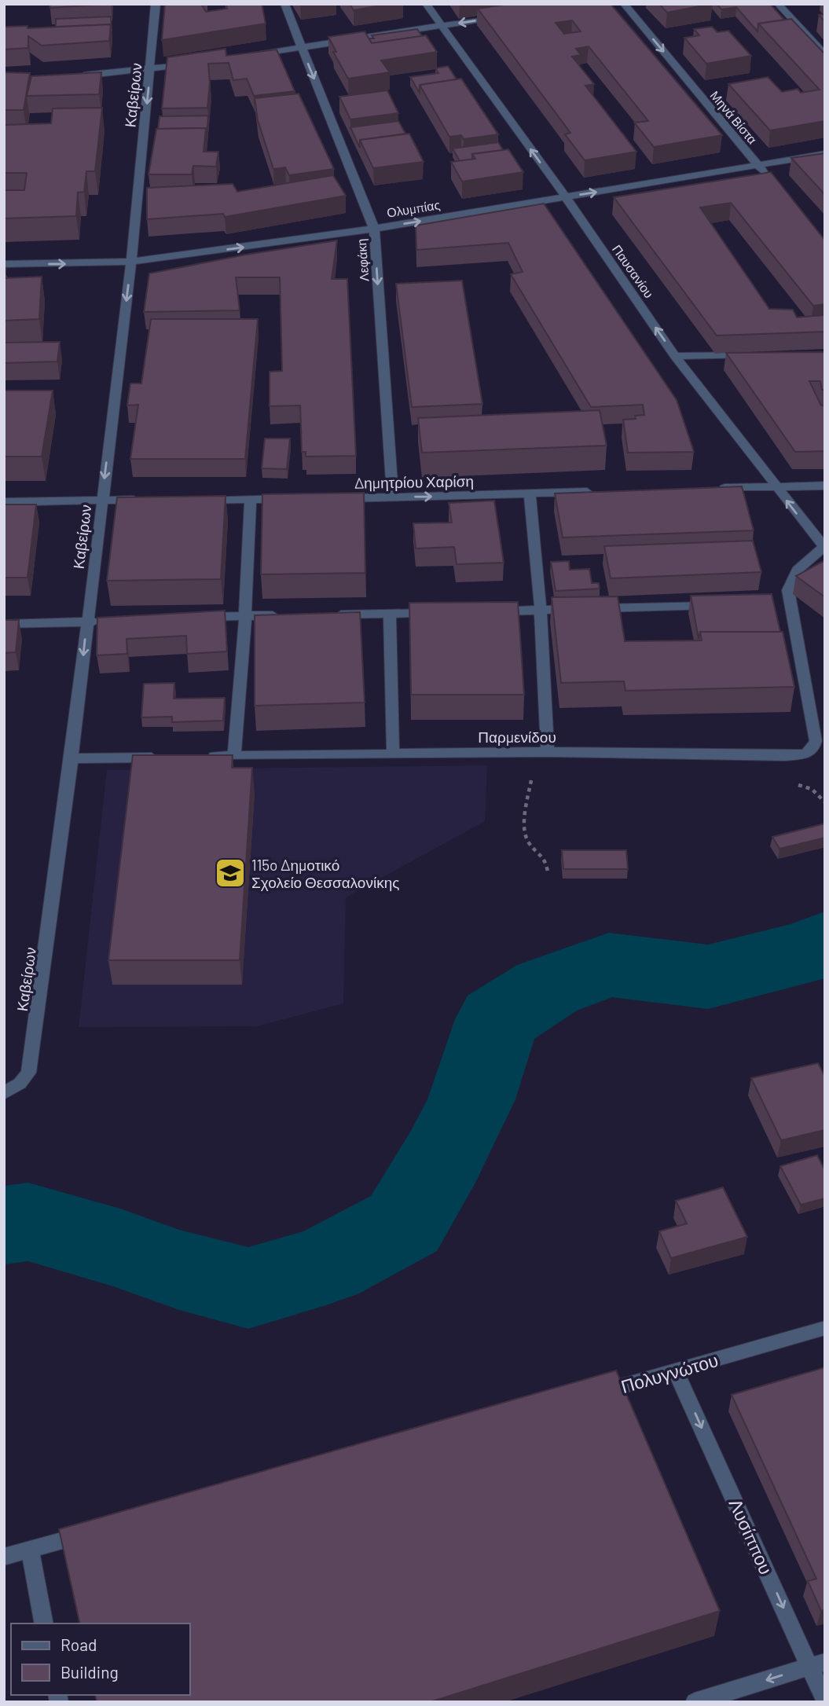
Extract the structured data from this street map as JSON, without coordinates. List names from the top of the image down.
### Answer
{
  "streets": {
    "street": [
      "Καβείρων",
      "Μηνά Βίστα",
      "Ολυμπίας",
      "Λεφάκη",
      "Παυσανίου",
      "Δημητρίου Χαρίση",
      "Παρμενίδου",
      "Πολυγνώτου",
      "Λυσίππου"
    ]
  },
  "crossings": [
    ["Καβείρων", "Ολυμπίας"],
    ["Μηνά Βίστα", "Ολυμπίας"],
    ["Ολυμπίας", "Λεφάκη"],
    ["Ολυμπίας", "Παυσανίου"],
    ["Λεφάκη", "Δημητρίου Χαρίση"],
    ["Παυσανίου", "Παρμενίδου"],
    ["Πολυγνώτου", "Λυσίππου"]
  ],
  "one_way": [
    "Καβείρων",
    "Ολυμπίας",
    "Λεφάκη",
    "Παυσανίου",
    "Λυσίππου"
  ],
  "places": {
    "school or university": ["115o Δημοτικό Σχολείο Θεσσαλονίκης"]
  },
  "legend": ["Road", "Building"]
}
